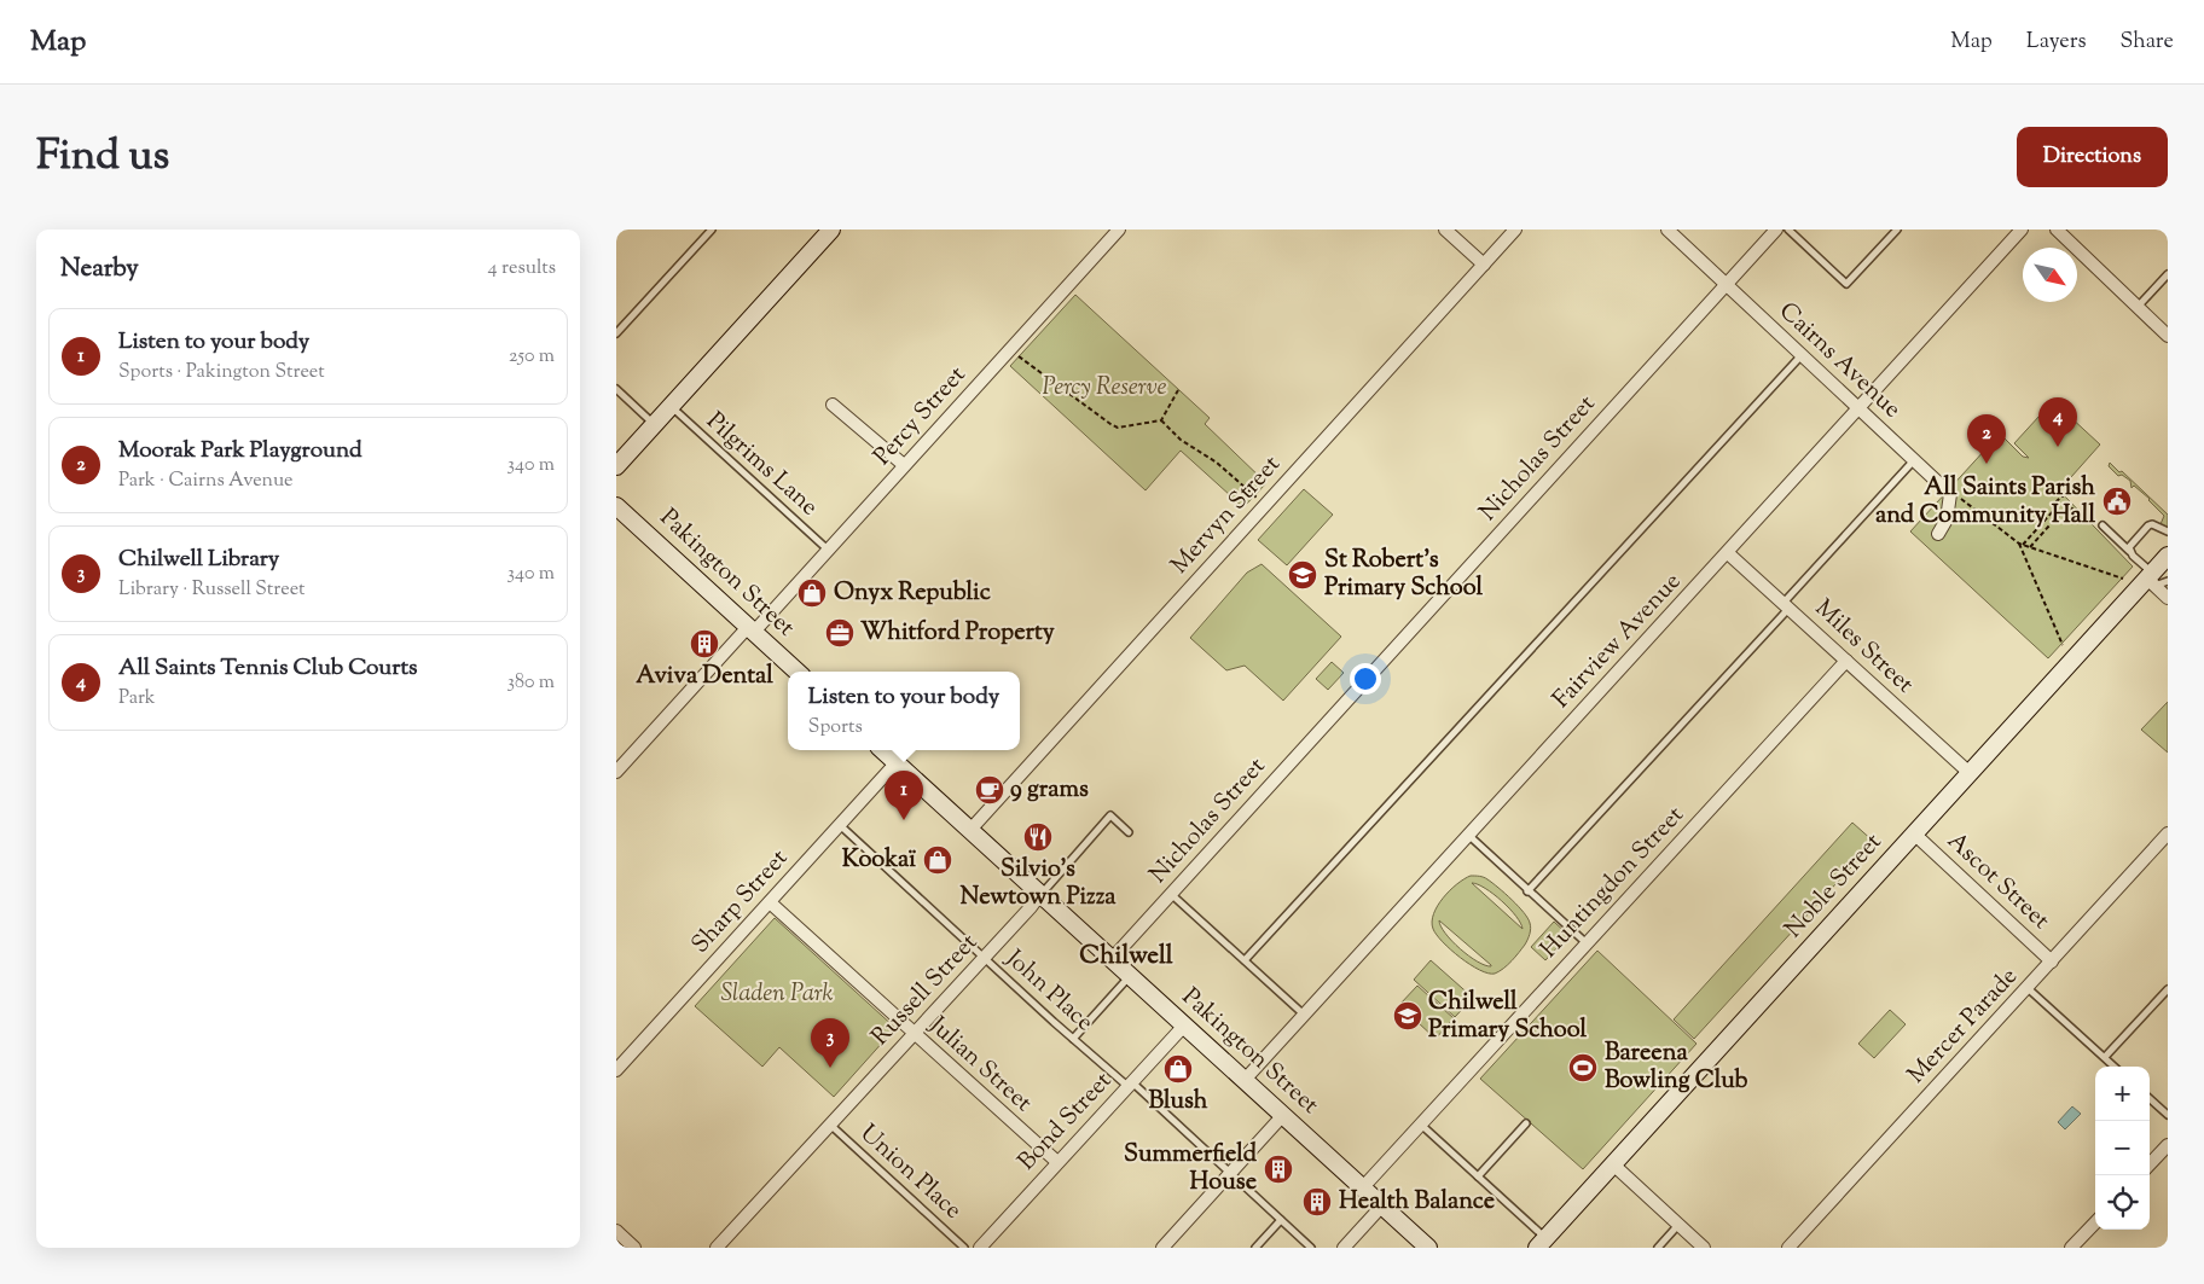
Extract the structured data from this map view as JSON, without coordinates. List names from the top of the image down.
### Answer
{
  "streets": {
    "street": [
      "Cairns Avenue",
      "Percy Street",
      "Nicholas Street",
      "Mervyn Street",
      "Pakington Street",
      "Fairview Avenue",
      "Miles Street",
      "Ascot Street",
      "Huntingdon Street",
      "Noble Street",
      "Sharp Street",
      "Russell Street",
      "Mercer Parade",
      "Julian Street",
      "Bond Street"
    ],
    "lane": ["Pilgrims Lane", "John Place", "Union Place"]
  },
  "crossings": [
    ["Cairns Avenue", "Nicholas Street"],
    ["Cairns Avenue", "Fairview Avenue"],
    ["Percy Street", "Pilgrims Lane"],
    ["Percy Street", "Pakington Street"],
    ["Nicholas Street", "Pakington Street"],
    ["Mervyn Street", "Pakington Street"],
    ["Pakington Street", "Fairview Avenue"],
    ["Pakington Street", "Huntingdon Street"],
    ["Pakington Street", "Sharp Street"],
    ["Pakington Street", "Russell Street"],
    ["Pakington Street", "Bond Street"],
    ["Fairview Avenue", "Miles Street"],
    ["Miles Street", "Huntingdon Street"],
    ["Miles Street", "Noble Street"],
    ["Ascot Street", "Noble Street"],
    ["Ascot Street", "Mercer Parade"],
    ["Sharp Street", "John Place"],
    ["Sharp Street", "Julian Street"],
    ["Russell Street", "John Place"],
    ["Russell Street", "Julian Street"],
    ["Russell Street", "Union Place"],
    ["John Place", "Bond Street"],
    ["Julian Street", "Bond Street"]
  ],
  "districts": ["Chilwell"],
  "parks": ["Percy Reserve", "Sladen Park"],
  "places": {
    "public building": ["All Saints Parish and Community Hall"],
    "school or university": ["St Robert's Primary School", "Chilwell Primary School"],
    "shop": ["Onyx Republic", "Kookaï", "Blush"],
    "office": ["Whitford Property"],
    "building": ["Aviva Dental", "Summerfield House", "Health Balance"],
    "cafe": ["9 grams"],
    "restaurant": ["Silvio's Newtown Pizza"],
    "sports": ["Bareena Bowling Club"]
  },
  "north": "bottom right",
  "page": {
    "header": "Map",
    "nav": ["Map", "Layers", "Share"],
    "title": "Find us",
    "buttons": "Directions",
    "heading": ["Nearby", "4 results"],
    "list": [
      {
        "mark": "1",
        "name": "Listen to your body",
        "note": "Sports · Pakington Street",
        "value": "250 m"
      },
      {
        "mark": "2",
        "name": "Moorak Park Playground",
        "note": "Park · Cairns Avenue",
        "value": "340 m"
      },
      {
        "mark": "3",
        "name": "Chilwell Library",
        "note": "Library · Russell Street",
        "value": "340 m"
      },
      {
        "mark": "4",
        "name": "All Saints Tennis Club Courts",
        "note": "Park",
        "value": "380 m"
      }
    ],
    "pins": [
      "4",
      "2",
      "1",
      "3"
    ],
    "popup": ["Listen to your body", "Sports"],
    "map_buttons": ["+", "−"]
  }
}
